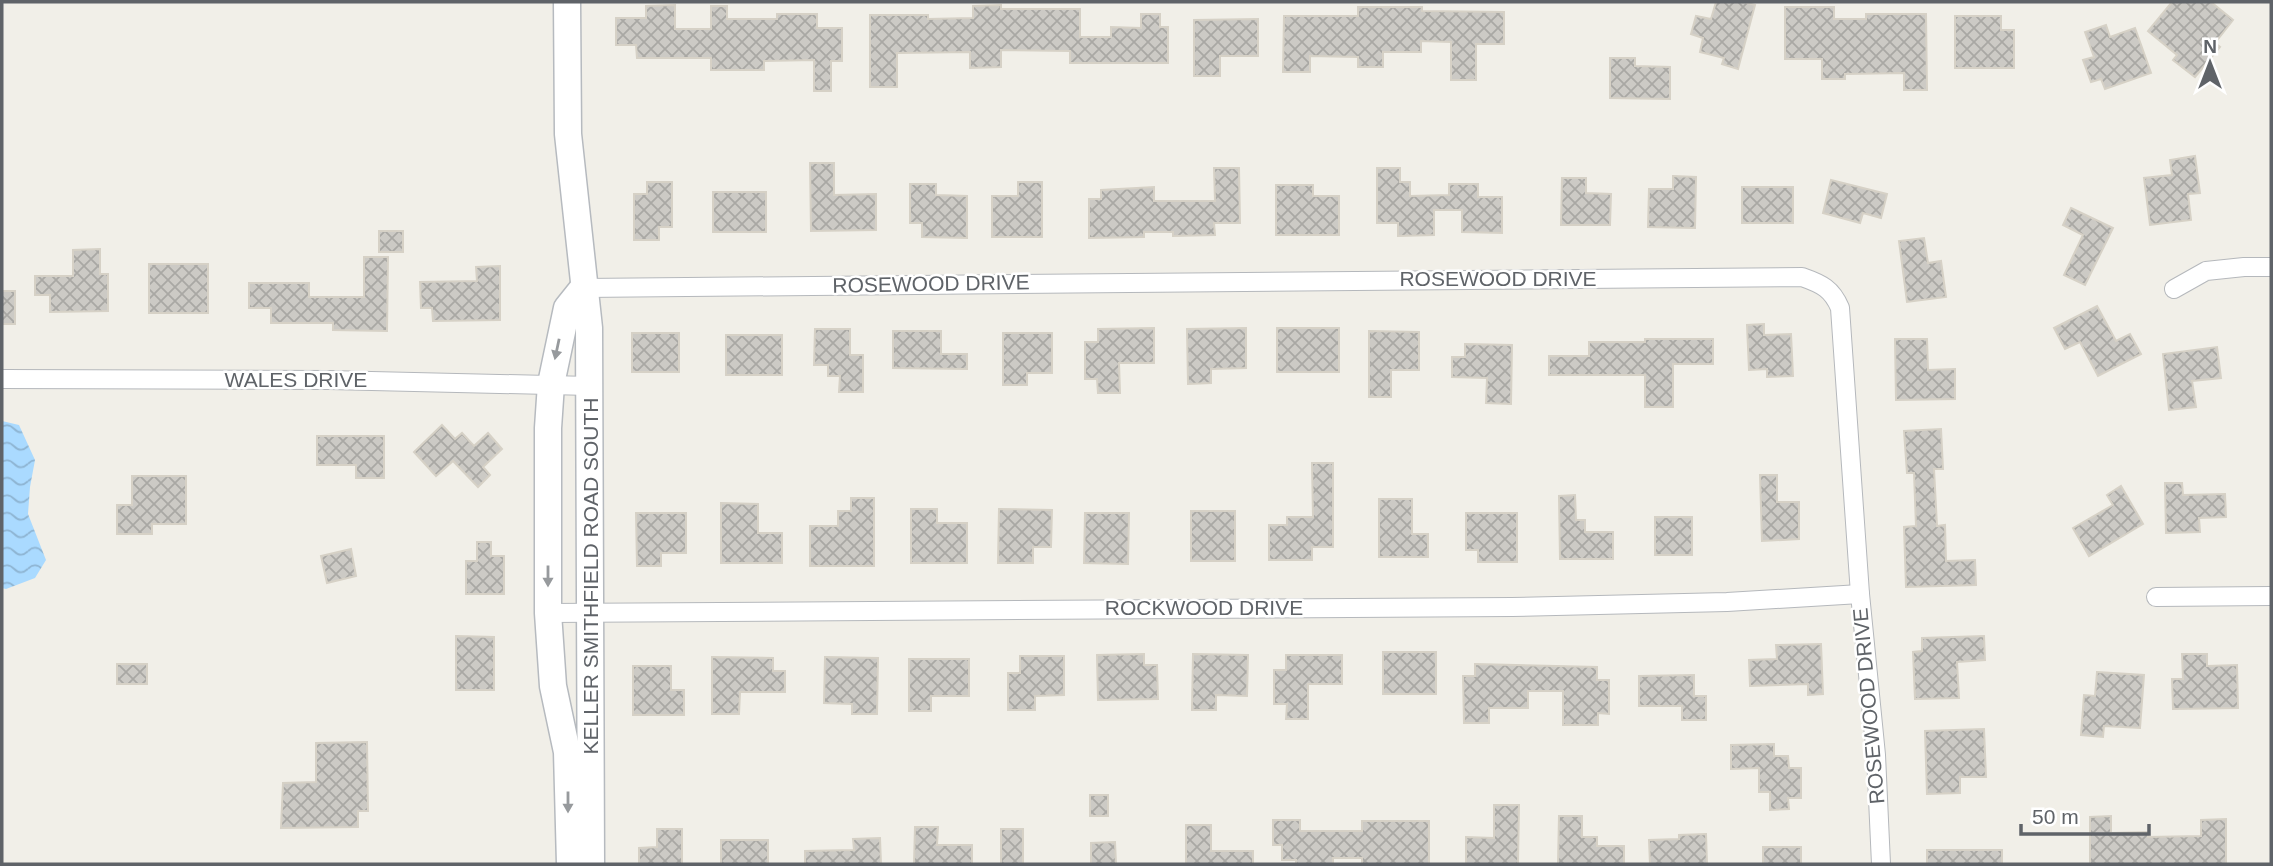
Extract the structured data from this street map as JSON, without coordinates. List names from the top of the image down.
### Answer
{
  "streets": {
    "main road": ["KELLER SMITHFIELD ROAD SOUTH"],
    "street": ["ROSEWOOD DRIVE", "WALES DRIVE", "ROCKWOOD DRIVE"]
  },
  "crossings": [
    ["ROSEWOOD DRIVE", "KELLER SMITHFIELD ROAD SOUTH"],
    ["ROSEWOOD DRIVE", "ROCKWOOD DRIVE"],
    ["WALES DRIVE", "KELLER SMITHFIELD ROAD SOUTH"],
    ["KELLER SMITHFIELD ROAD SOUTH", "ROCKWOOD DRIVE"]
  ],
  "scale_bar": "50 m",
  "north": "top"
}
